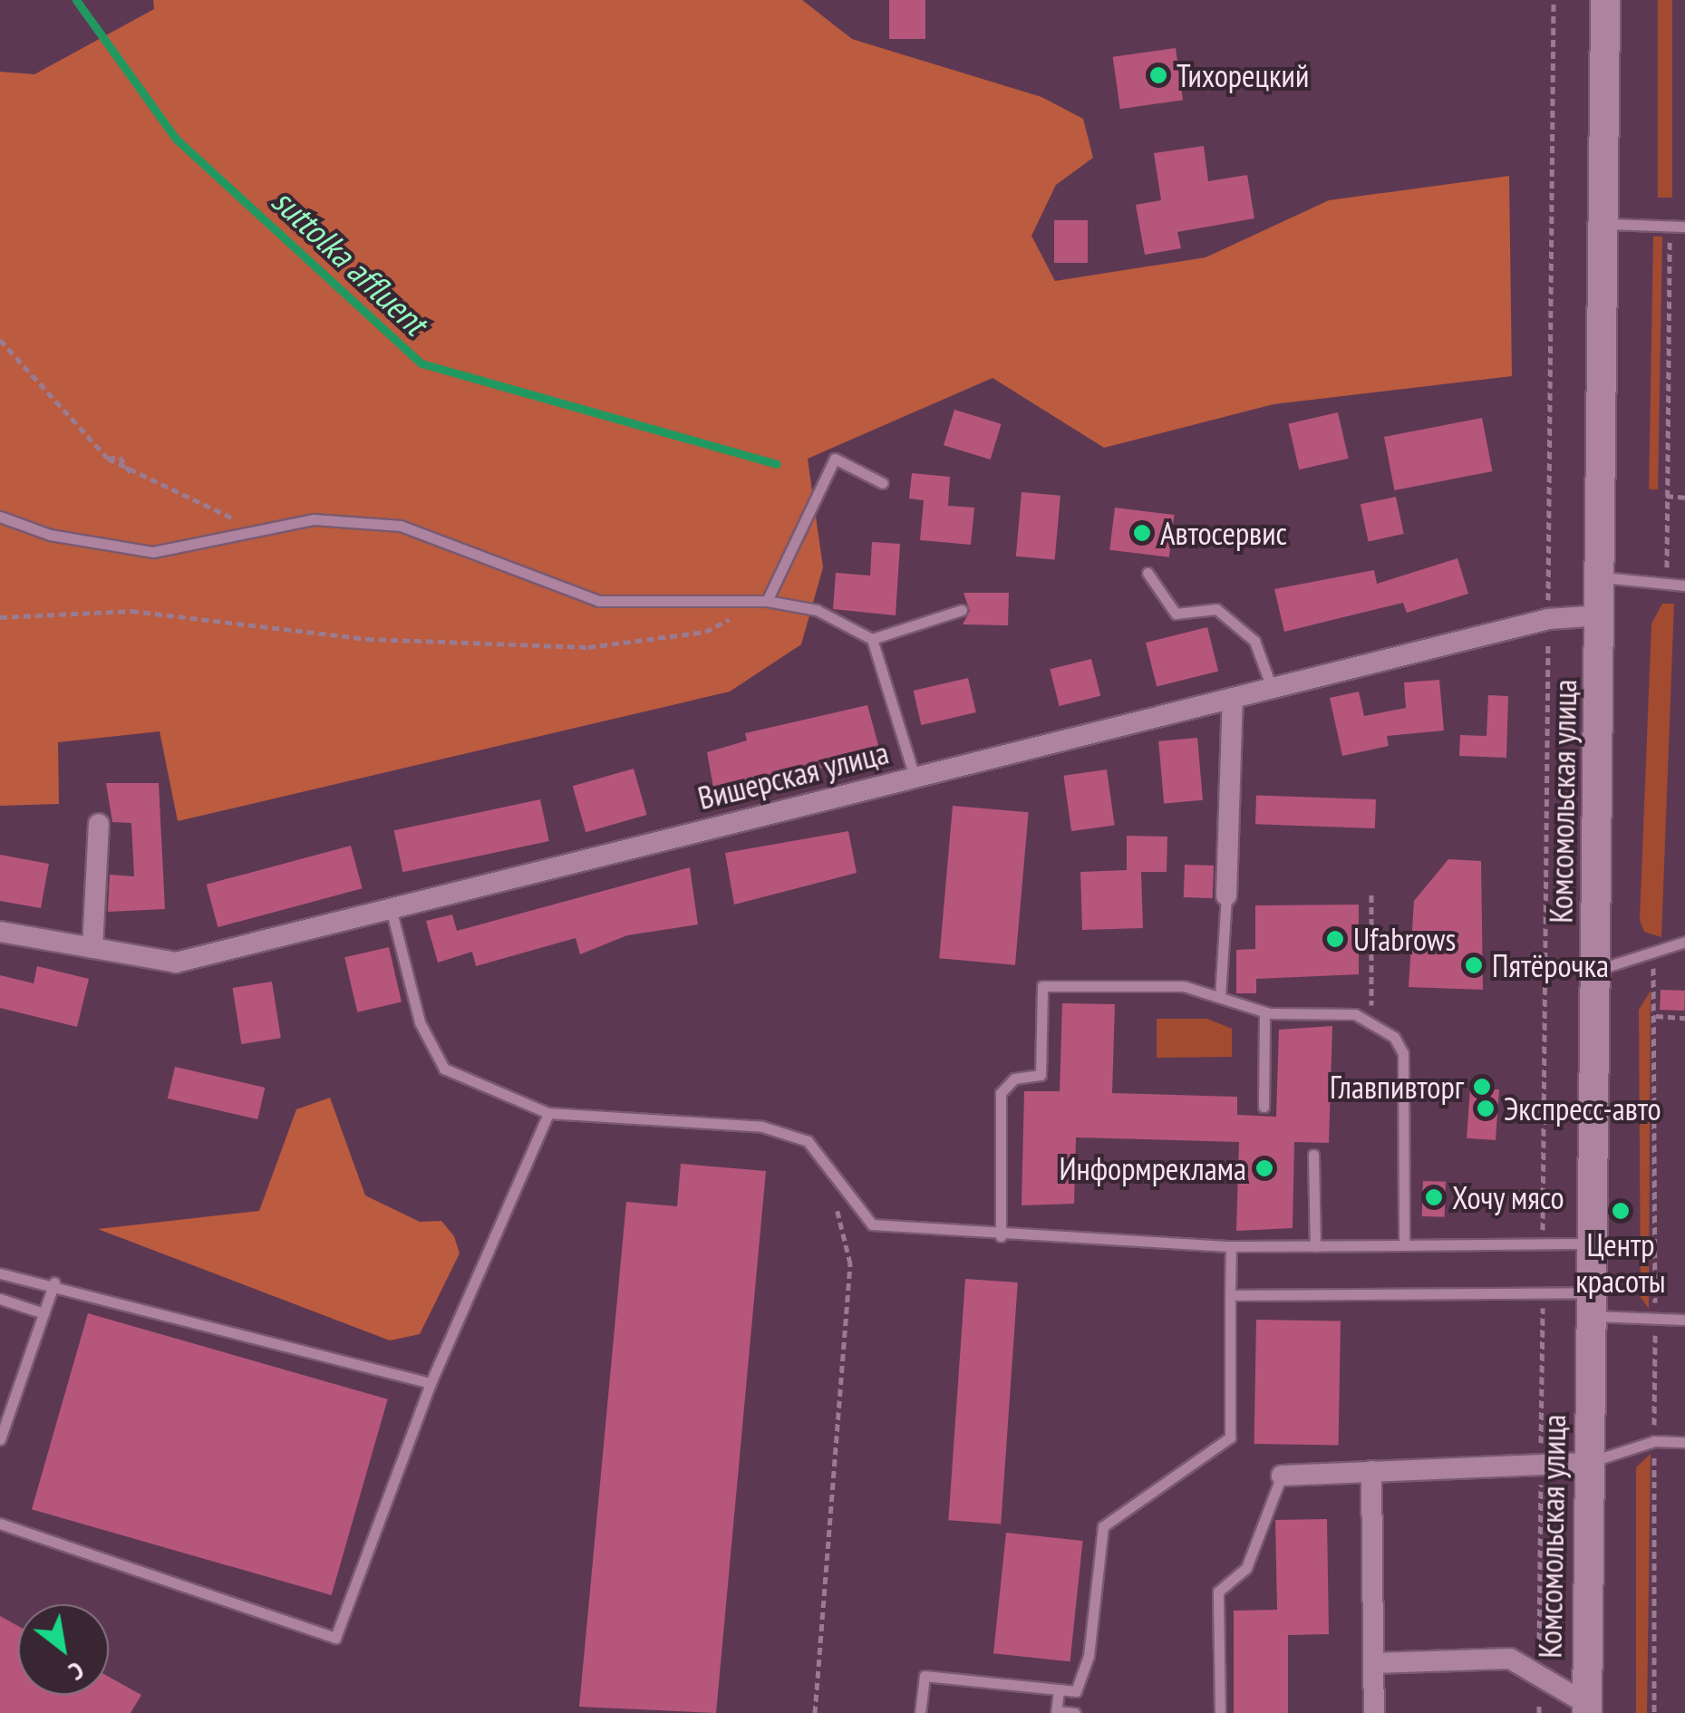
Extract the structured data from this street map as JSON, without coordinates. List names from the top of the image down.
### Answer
{
  "streets": {
    "main road": ["Комсомольская улица"],
    "street": ["Вишерская улица"]
  },
  "crossings": [
    ["Вишерская улица", "Комсомольская улица"]
  ],
  "water": ["suttolka affluent"],
  "places": [
    "Тихорецкий",
    "Автосервис",
    "Ufabrows",
    "Пятёрочка",
    "Главпивторг",
    "Экспресс-авто",
    "Информреклама",
    "Хочу мясо",
    "Центр красоты"
  ],
  "north": "bottom right"
}
